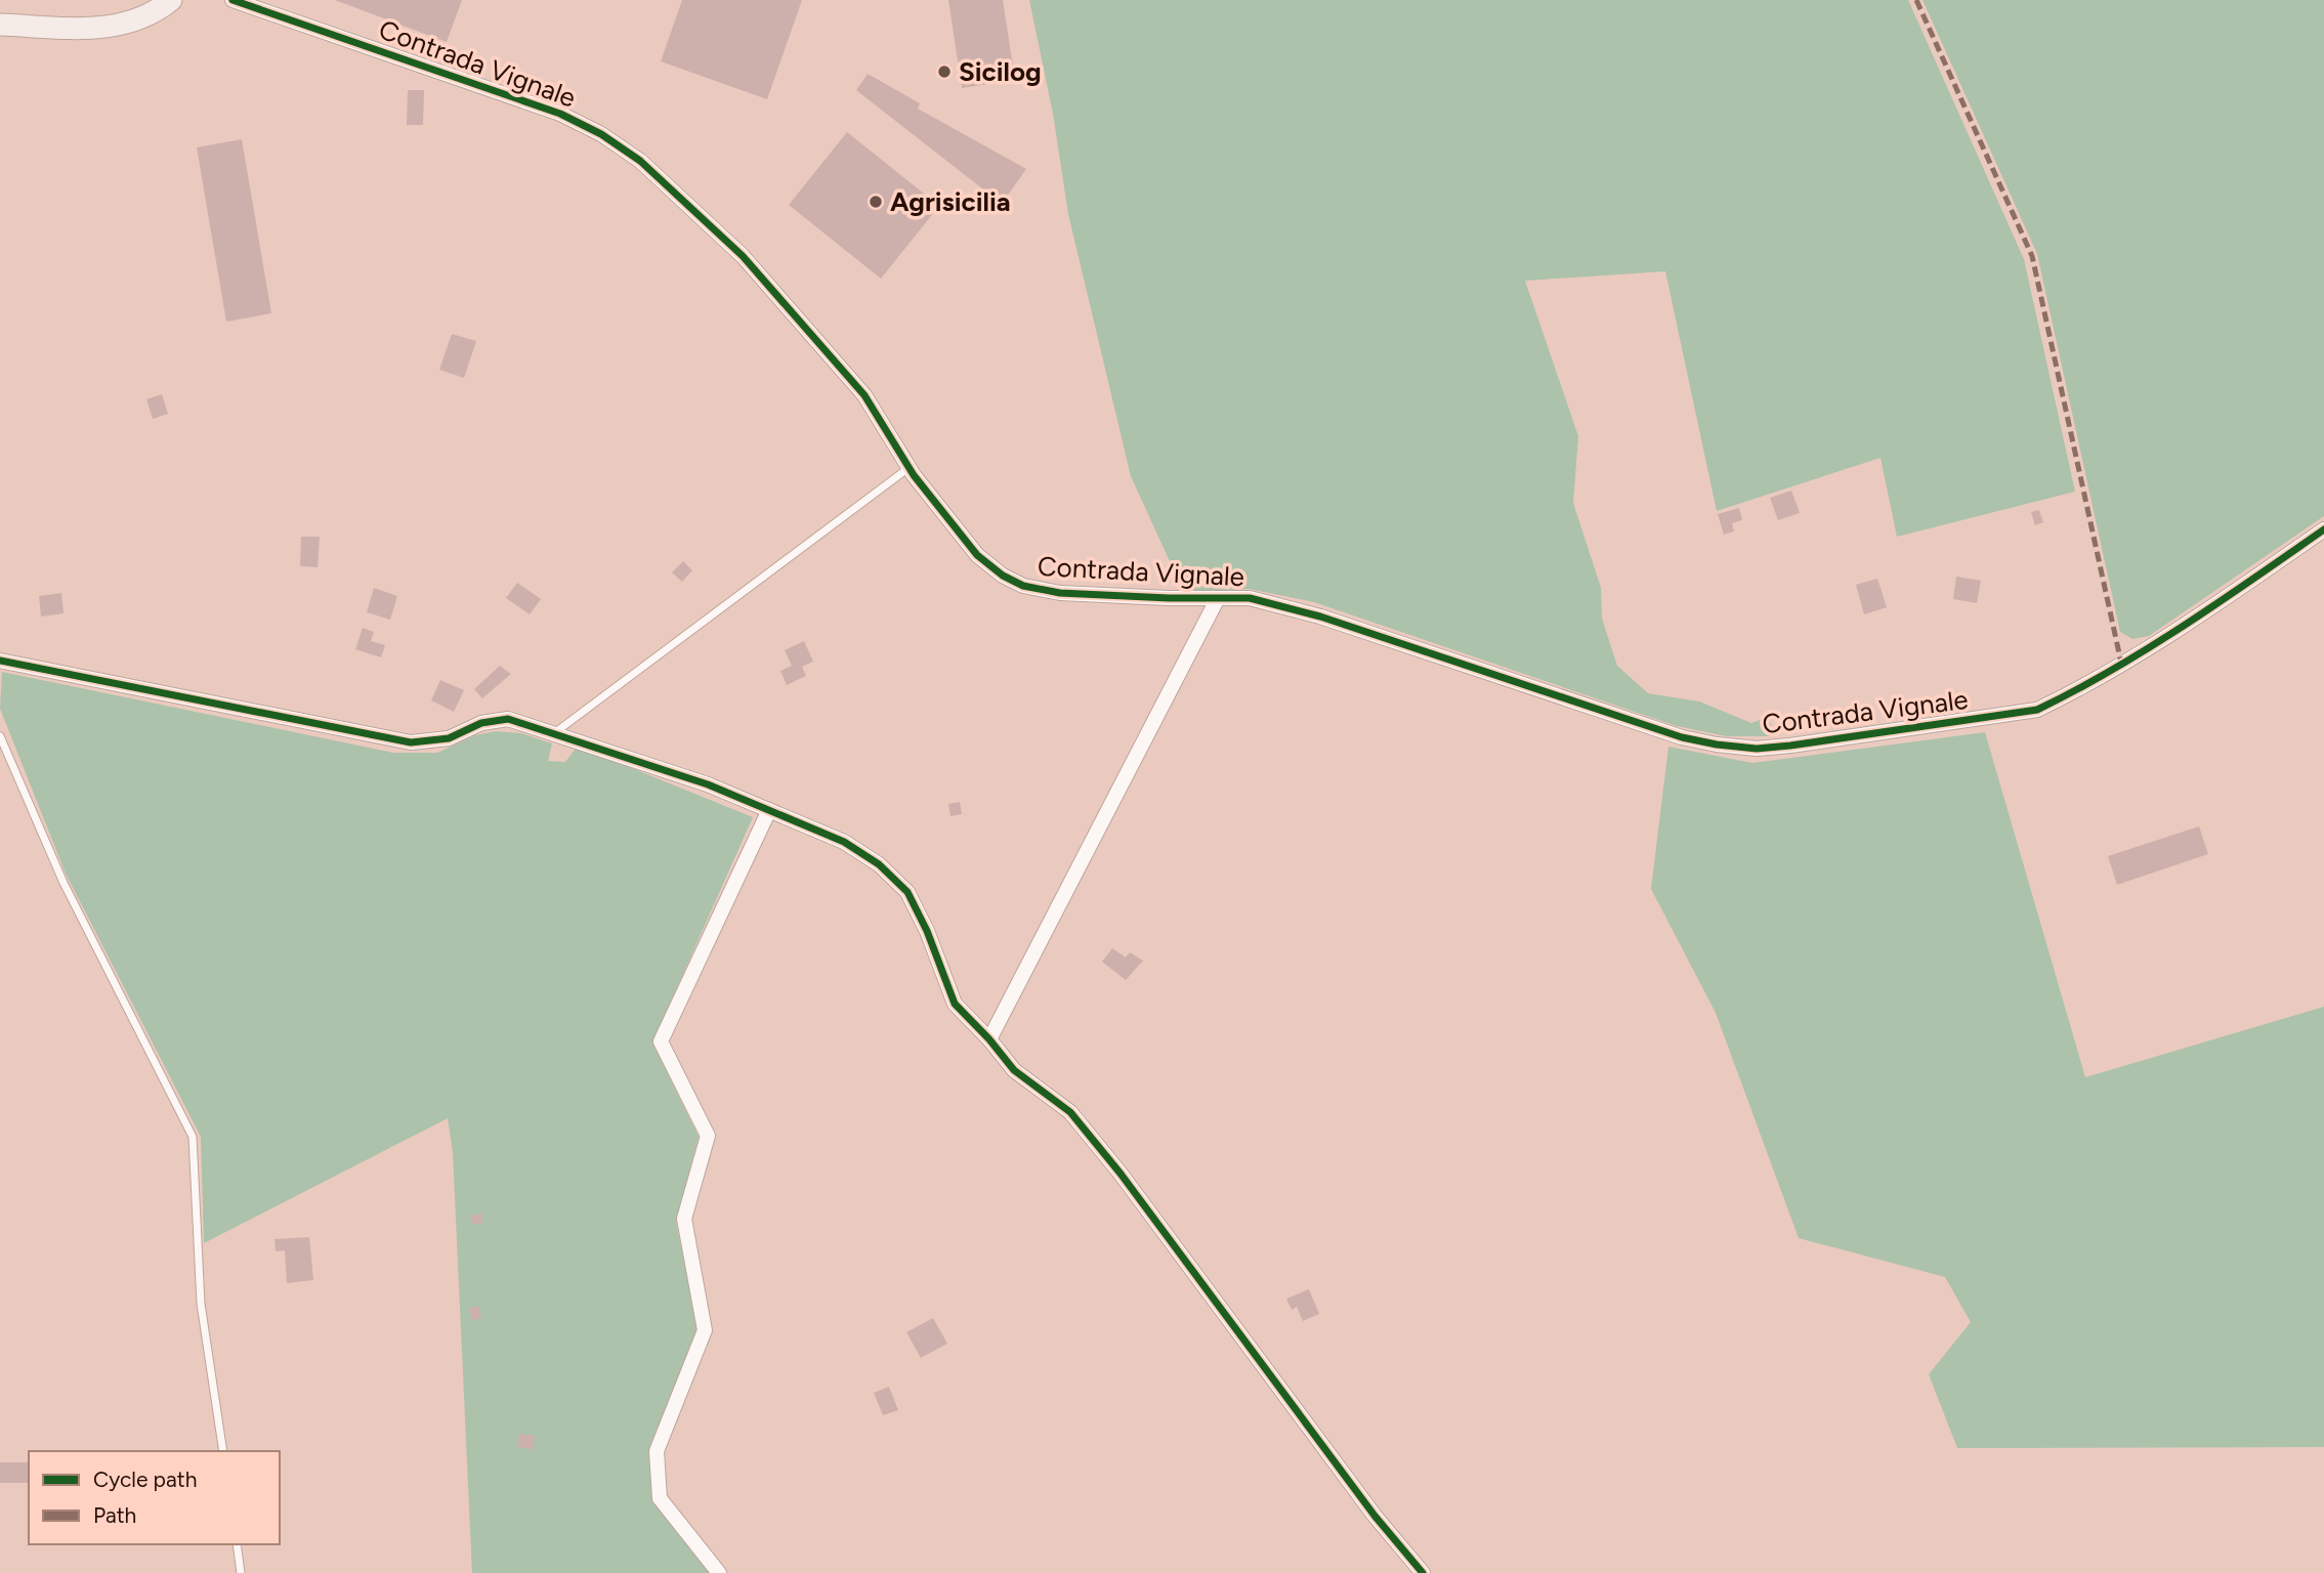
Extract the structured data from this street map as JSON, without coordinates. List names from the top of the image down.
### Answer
{
  "streets": {
    "street": ["Contrada Vignale"]
  },
  "places": ["Sicilog", "Agrisicilia"],
  "legend": ["Cycle path", "Path"]
}
